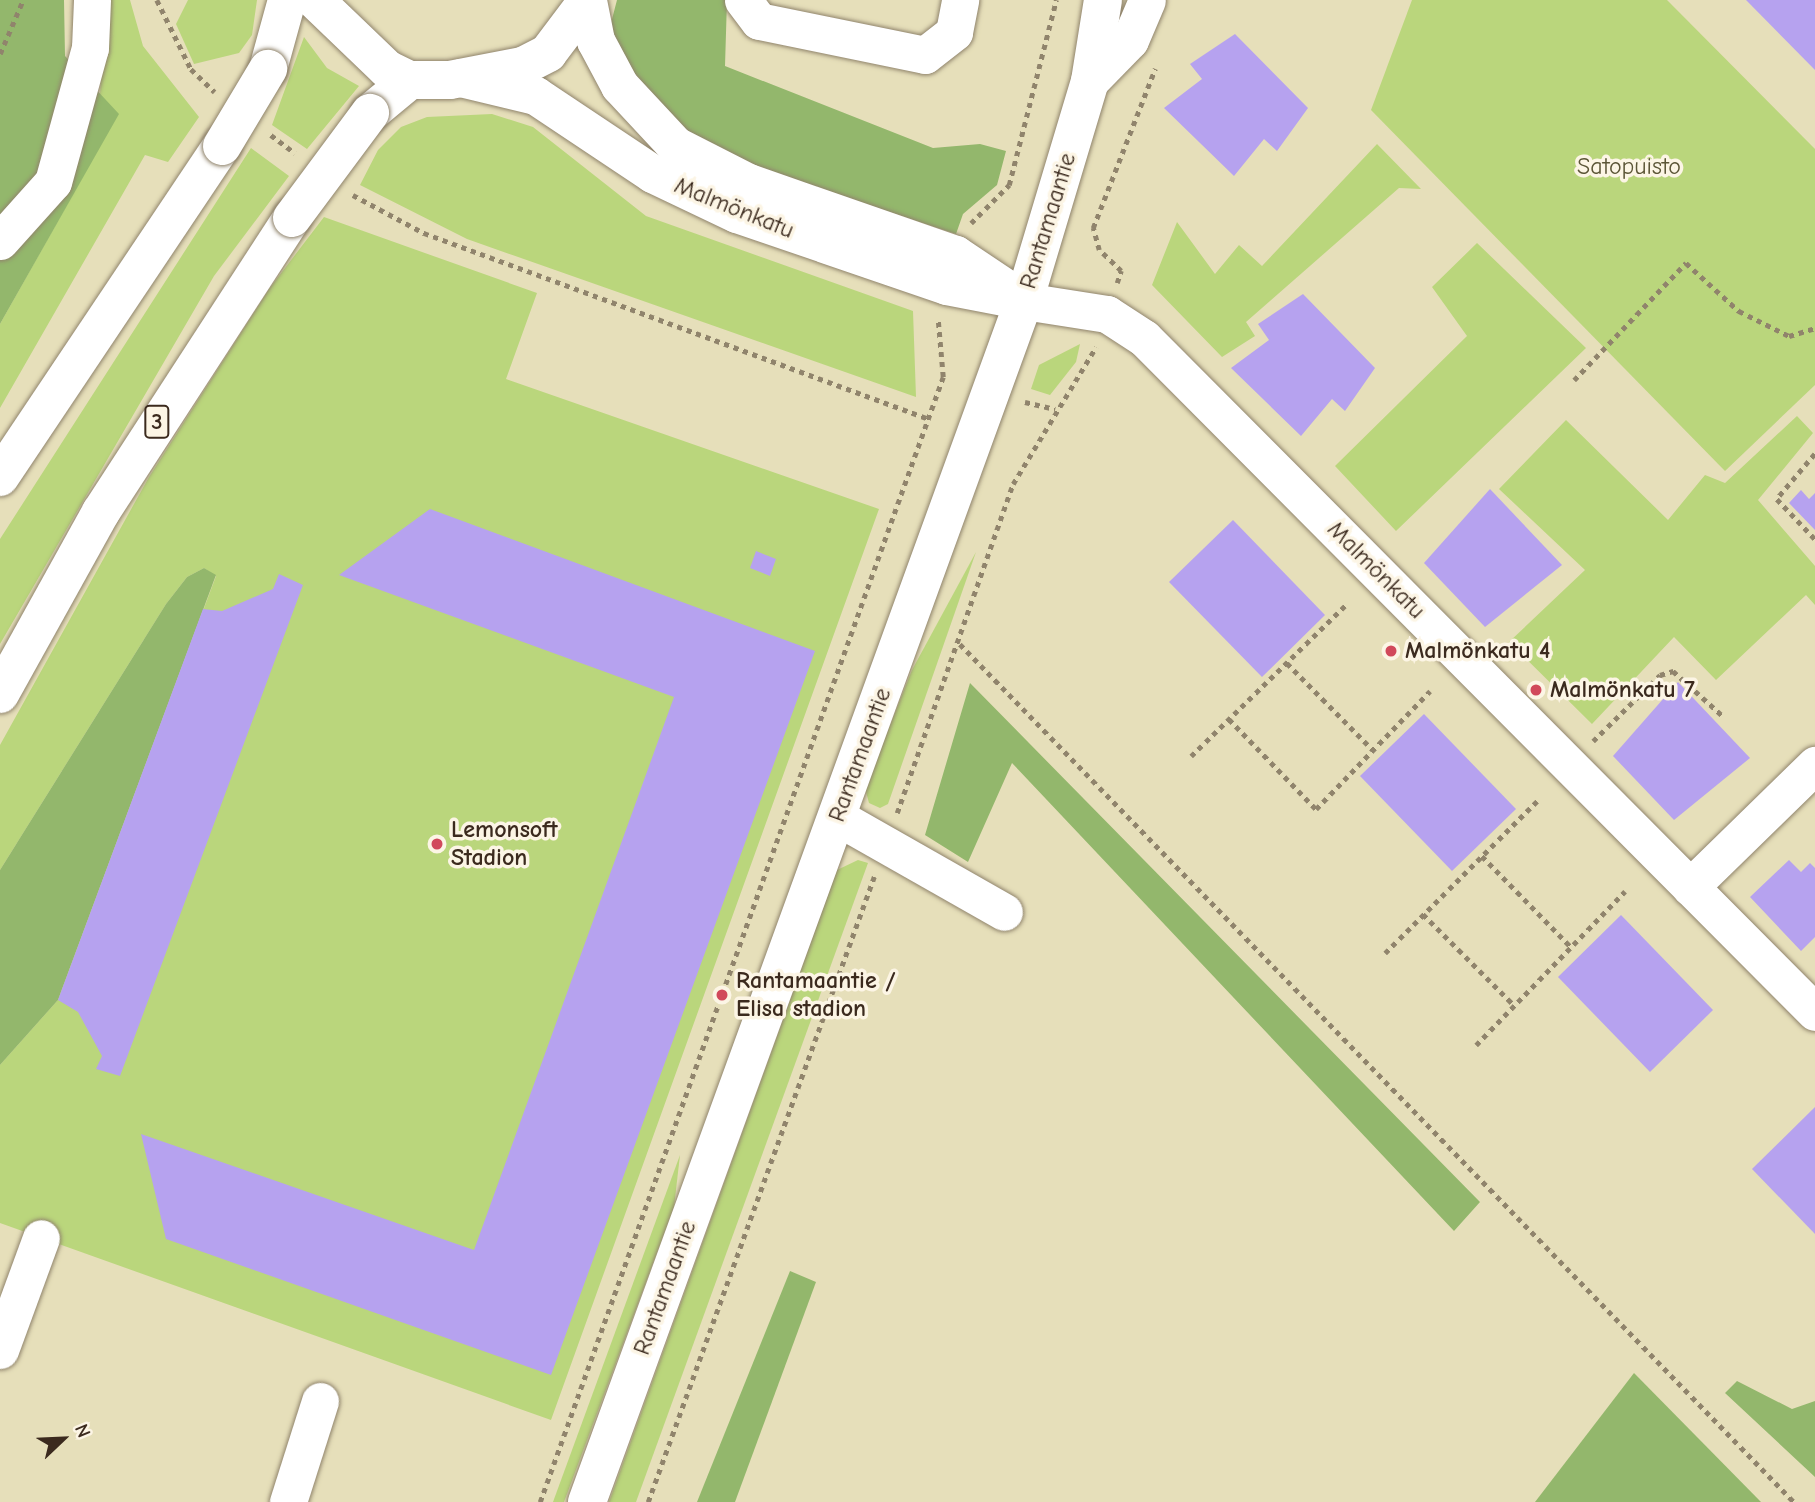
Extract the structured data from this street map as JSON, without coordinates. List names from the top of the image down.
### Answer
{
  "streets": {
    "main road": ["Malmönkatu", "Rantamaantie", "3"]
  },
  "crossings": [
    ["Malmönkatu", "Rantamaantie"]
  ],
  "parks": ["Satopuisto"],
  "places": [
    "Malmönkatu 4",
    "Malmönkatu 7",
    "Lemonsoft Stadion",
    "Rantamaantie / Elisa stadion"
  ],
  "north": "top right"
}
